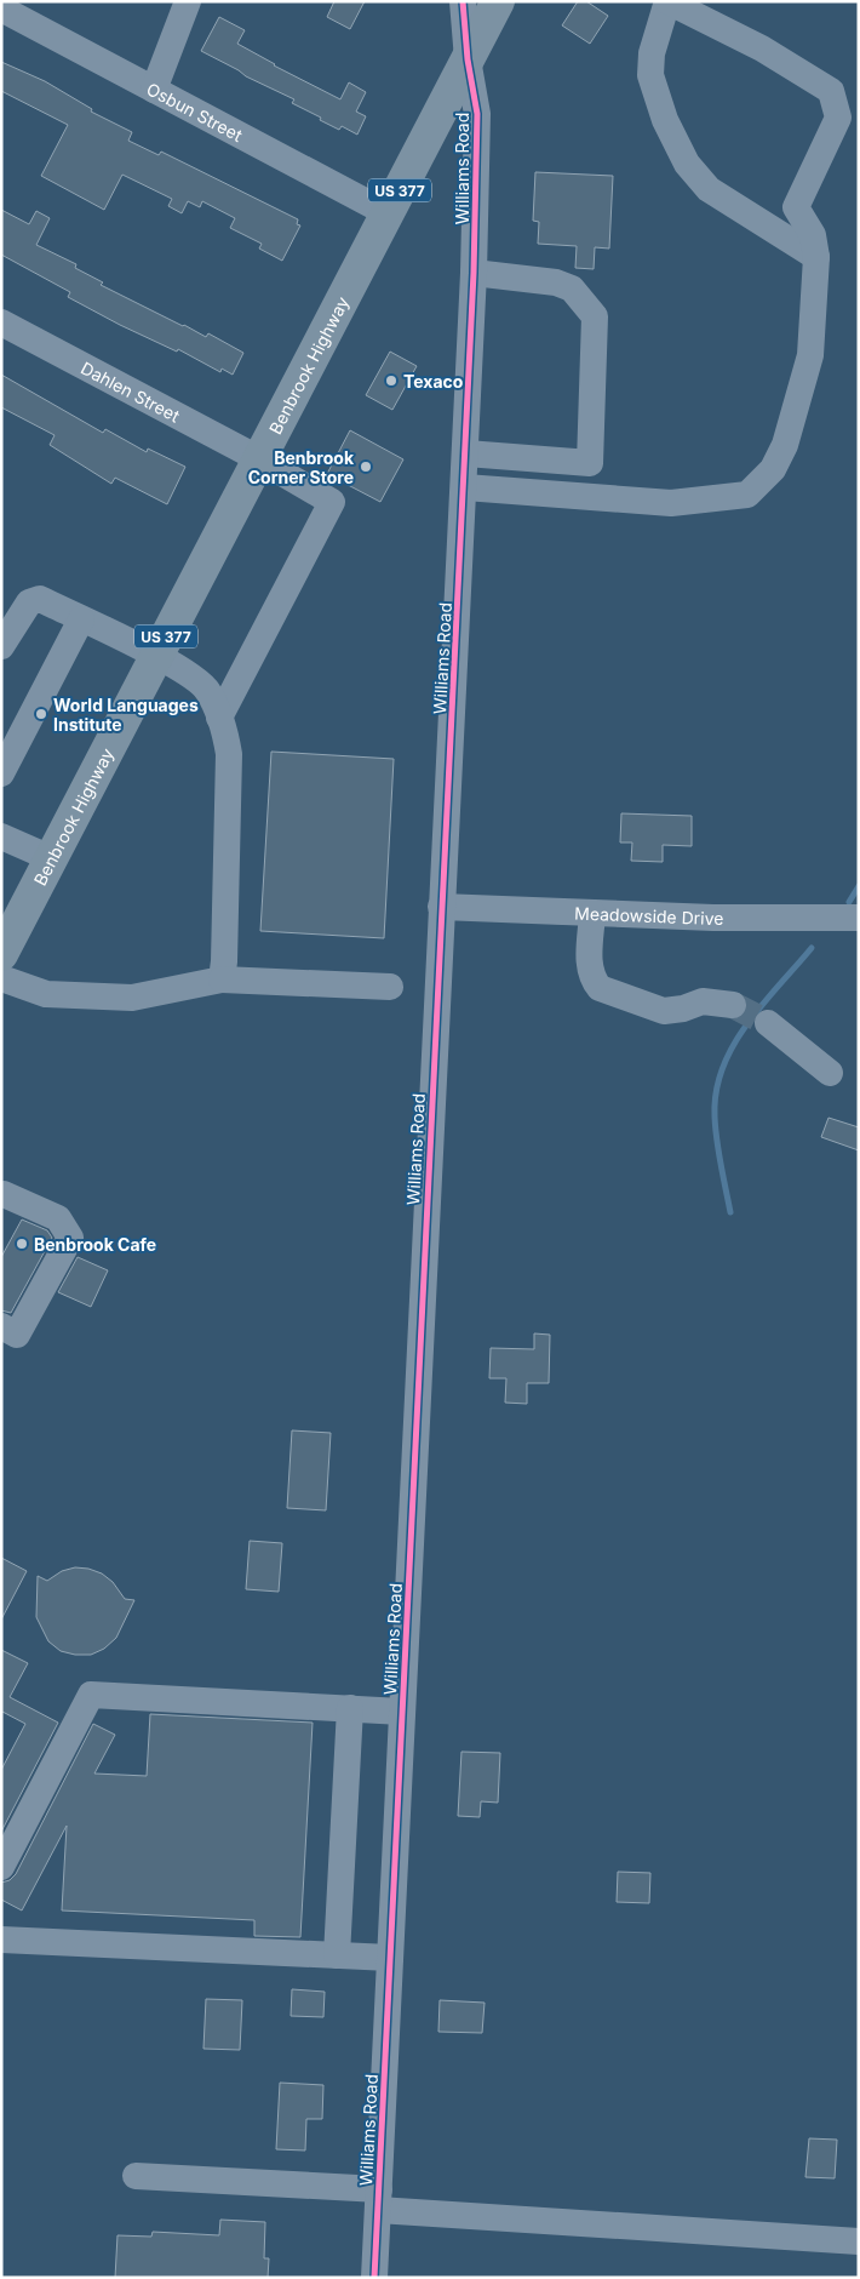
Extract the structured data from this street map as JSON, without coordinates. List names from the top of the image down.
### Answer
{
  "streets": {
    "main road": ["US 377", "Benbrook Highway"],
    "street": [
      "Osbun Street",
      "Williams Road",
      "Dahlen Street",
      "Meadowside Drive"
    ]
  },
  "crossings": [
    ["Osbun Street", "Benbrook Highway"],
    ["Williams Road", "Benbrook Highway"],
    ["Williams Road", "Meadowside Drive"],
    ["Benbrook Highway", "Dahlen Street"]
  ],
  "places": [
    "Texaco",
    "Benbrook Corner Store",
    "World Languages Institute",
    "Benbrook Cafe"
  ]
}
